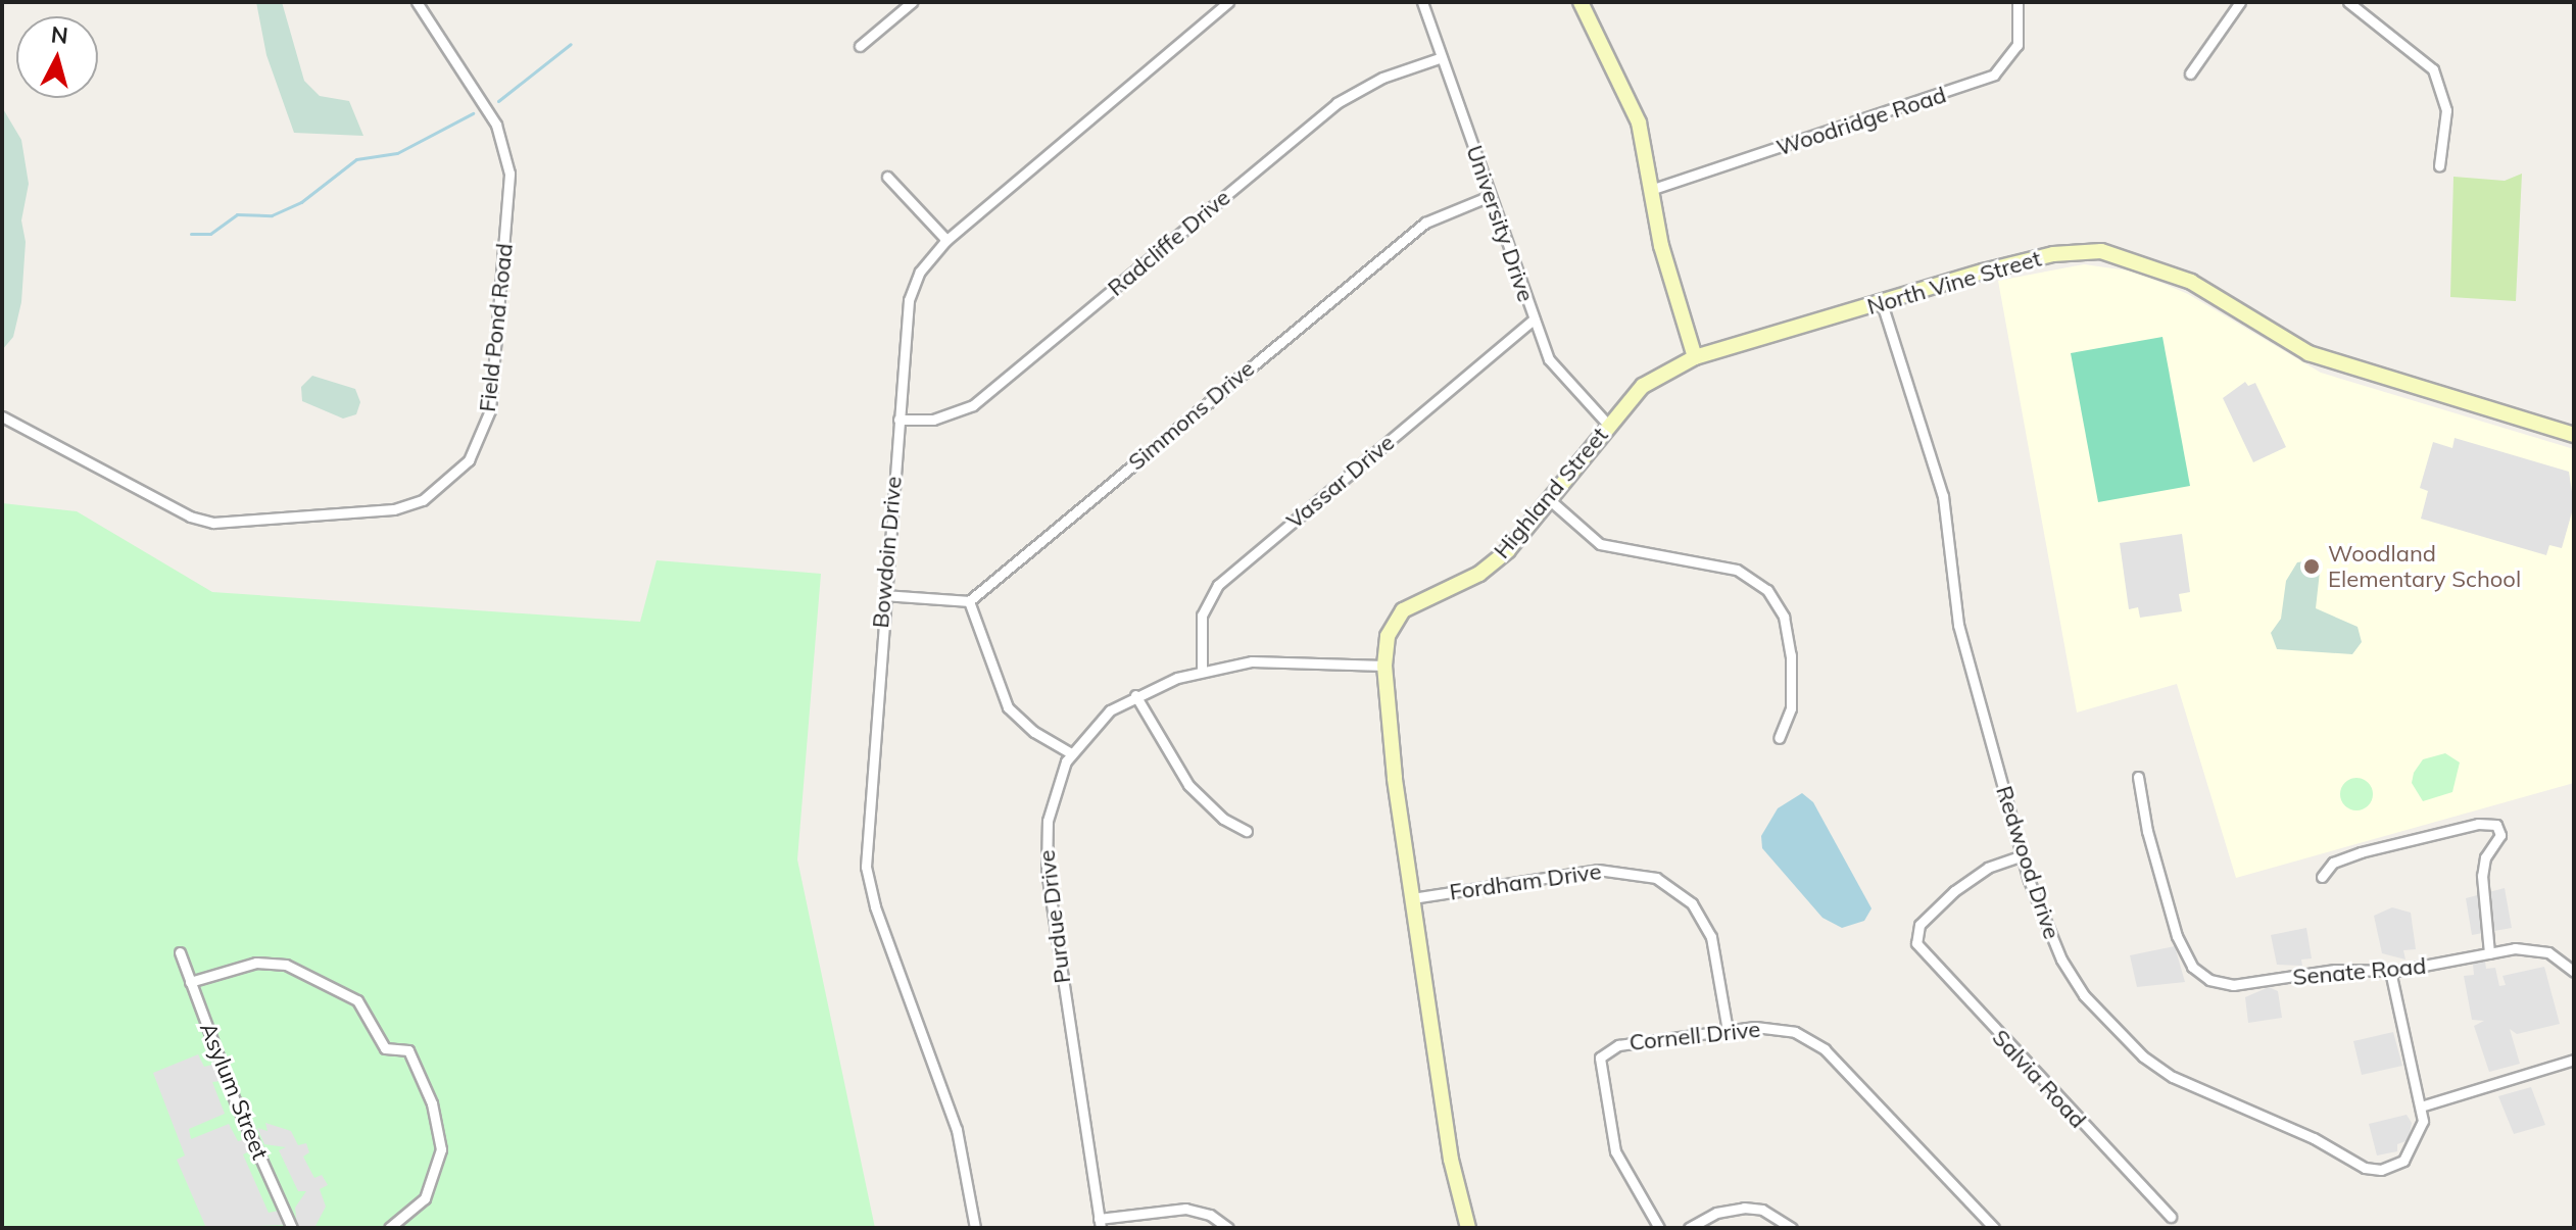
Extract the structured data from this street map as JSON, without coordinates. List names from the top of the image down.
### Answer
{
  "streets": {
    "street": [
      "Woodridge Road",
      "University Drive",
      "Radcliffe Drive",
      "North Vine Street",
      "Field Pond Road",
      "Simmons Drive",
      "Vassar Drive",
      "Highland Street",
      "Bowdoin Drive",
      "Redwood Drive",
      "Fordham Drive",
      "Purdue Drive",
      "Senate Road",
      "Cornell Drive",
      "Salvia Road",
      "Asylum Street"
    ]
  },
  "crossings": [
    ["University Drive", "Radcliffe Drive"],
    ["University Drive", "Simmons Drive"],
    ["University Drive", "Vassar Drive"],
    ["University Drive", "Highland Street"],
    ["Radcliffe Drive", "Bowdoin Drive"],
    ["North Vine Street", "Highland Street"],
    ["North Vine Street", "Redwood Drive"],
    ["Vassar Drive", "Purdue Drive"],
    ["Highland Street", "Fordham Drive"],
    ["Highland Street", "Purdue Drive"],
    ["Redwood Drive", "Salvia Road"],
    ["Fordham Drive", "Cornell Drive"]
  ],
  "places": ["Woodland Elementary School"],
  "north": "top"
}
